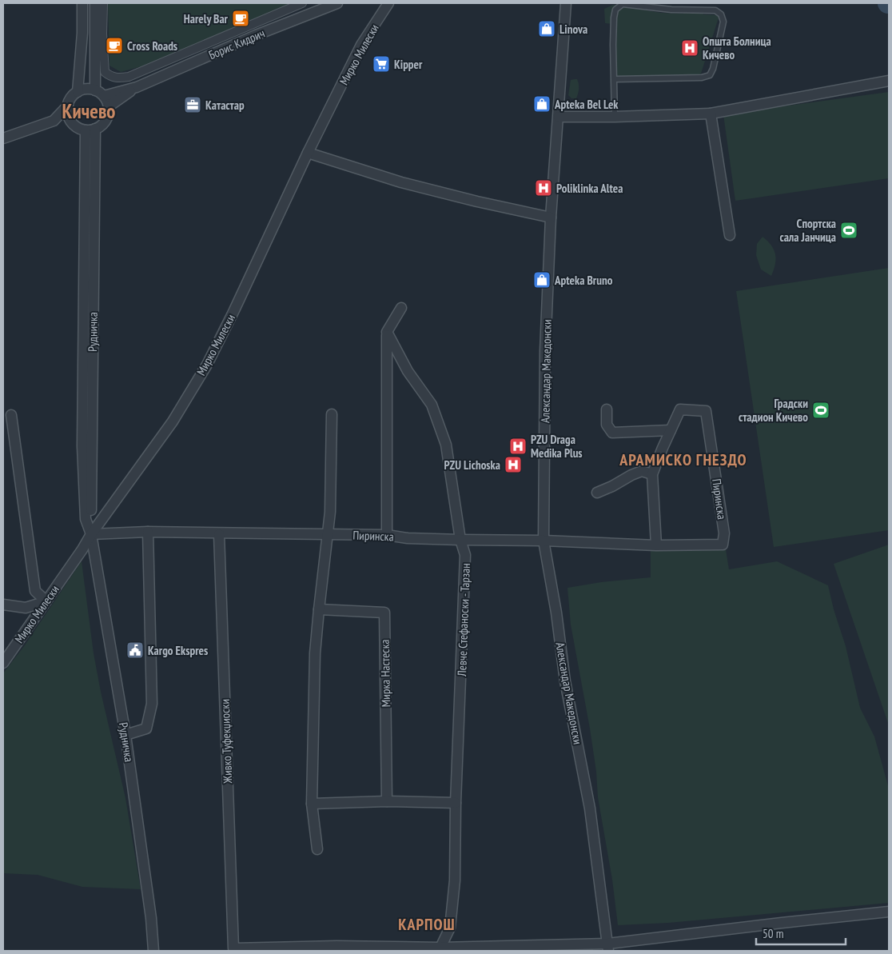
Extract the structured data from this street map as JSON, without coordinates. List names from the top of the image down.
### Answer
{
  "streets": {
    "street": [
      "Борис Кидрич",
      "Мирко Милески",
      "Рудничка",
      "Александар Македонски",
      "Пиринска",
      "Левче Стефаноски - Тарзан",
      "Мирка Настеска",
      "Живко Туфекџиоски"
    ]
  },
  "crossings": [
    ["Борис Кидрич", "Рудничка"],
    ["Мирко Милески", "Рудничка"],
    ["Мирко Милески", "Пиринска"],
    ["Рудничка", "Пиринска"],
    ["Александар Македонски", "Пиринска"],
    ["Пиринска", "Левче Стефаноски - Тарзан"],
    ["Пиринска", "Живко Туфекџиоски"],
    ["Левче Стефаноски - Тарзан", "Живко Туфекџиоски"]
  ],
  "districts": ["Кичево", "АРАМИСКО ГНЕЗДО", "КАРПОШ"],
  "places": {
    "cafe": ["Harely Bar", "Cross Roads"],
    "shop": ["Linova", "Apteka Bel Lek", "Apteka Bruno"],
    "hospital": [
      "Општа Болница Кичево",
      "Poliklinka Altea",
      "PZU Draga Medika Plus",
      "PZU Lichoska"
    ],
    "supermarket": ["Kipper"],
    "office": ["Катастар"],
    "sports": ["Спортска сала Јанчица", "Градски стадион Кичево"],
    "public building": ["Kargo Ekspres"]
  },
  "scale_bar": "50 m"
}
